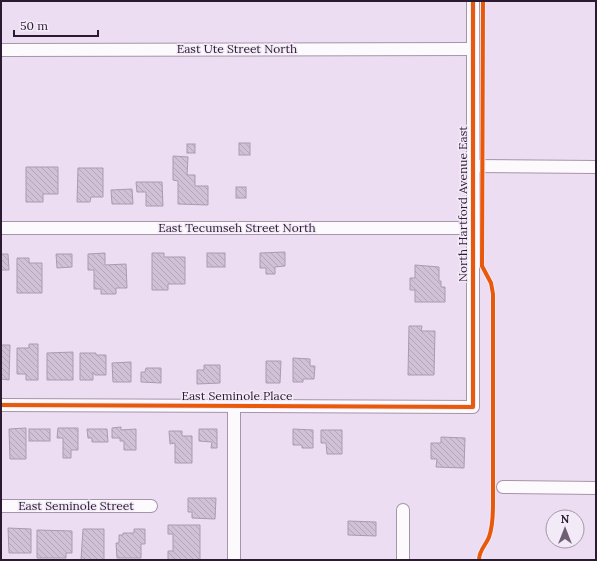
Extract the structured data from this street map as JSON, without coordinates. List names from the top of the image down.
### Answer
{
  "streets": {
    "street": [
      "East Ute Street North",
      "North Hartford Avenue East",
      "East Tecumseh Street North",
      "East Seminole Place",
      "East Seminole Street"
    ]
  },
  "crossings": [
    ["East Ute Street North", "North Hartford Avenue East"],
    ["North Hartford Avenue East", "East Tecumseh Street North"],
    ["North Hartford Avenue East", "East Seminole Place"]
  ],
  "scale_bar": "50 m",
  "north": "top"
}
